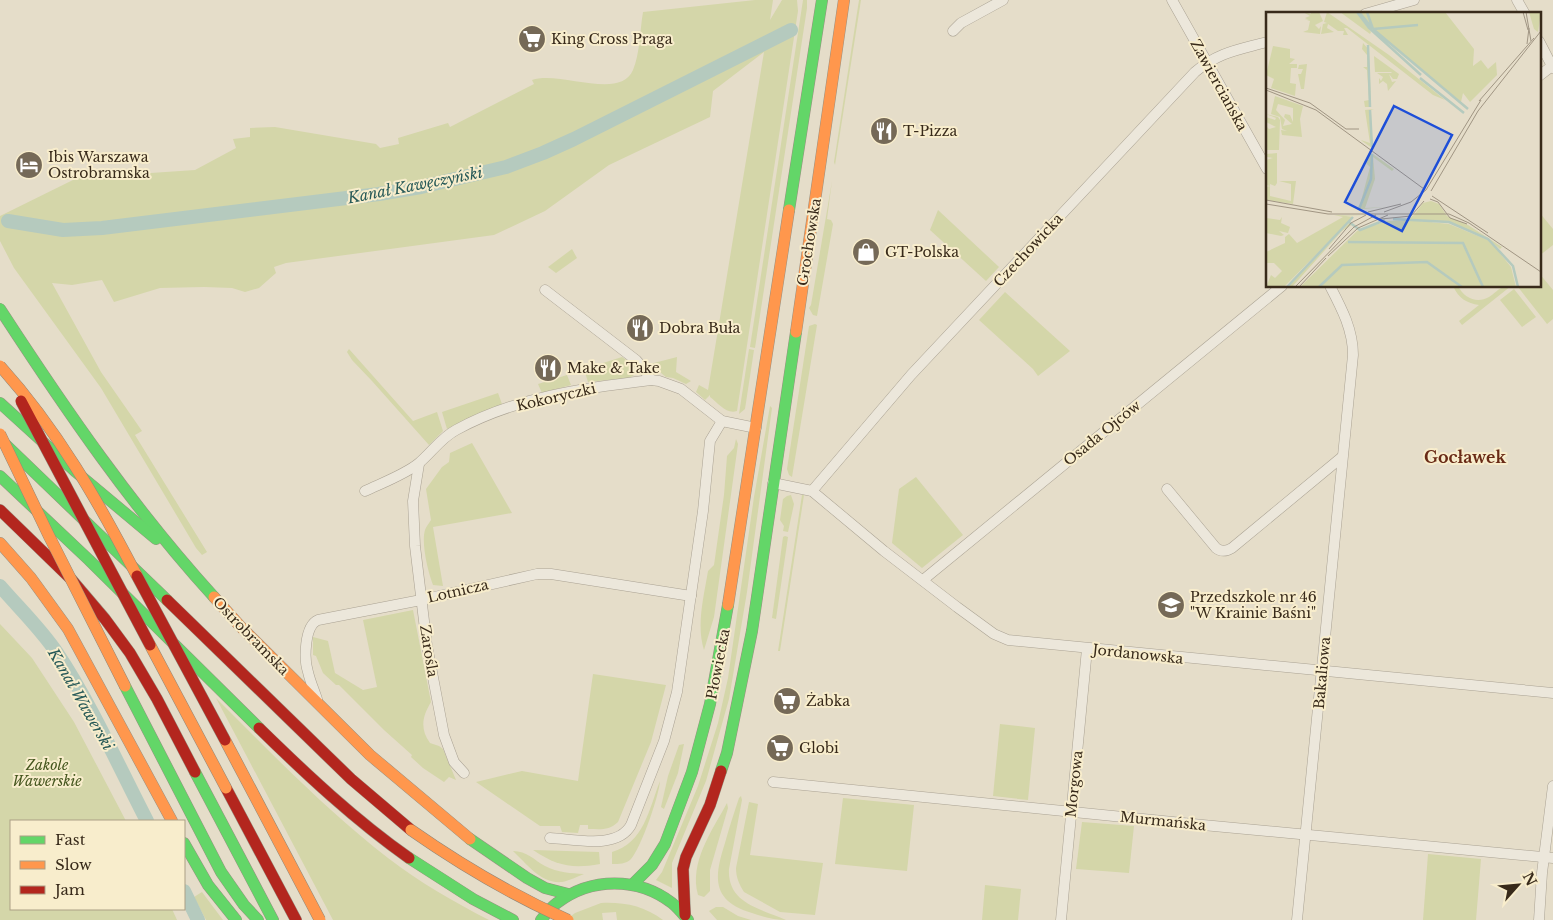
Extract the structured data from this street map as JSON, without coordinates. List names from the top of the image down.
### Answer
{
  "streets": {
    "main road": ["Grochowska", "Ostrobramska", "Płowiecka"],
    "street": [
      "Zawierciańska",
      "Czechowicka",
      "Kokoryczki",
      "Osada Ojców",
      "Lotnicza",
      "Zarośla",
      "Jordanowska",
      "Bakaliowa",
      "Morgowa",
      "Murmańska"
    ]
  },
  "crossings": [
    ["Zawierciańska", "Czechowicka"],
    ["Grochowska", "Kokoryczki"],
    ["Grochowska", "Jordanowska"],
    ["Grochowska", "Płowiecka"],
    ["Czechowicka", "Jordanowska"],
    ["Kokoryczki", "Zarośla"],
    ["Kokoryczki", "Płowiecka"],
    ["Osada Ojców", "Jordanowska"],
    ["Lotnicza", "Ostrobramska"],
    ["Lotnicza", "Zarośla"],
    ["Jordanowska", "Płowiecka"],
    ["Jordanowska", "Bakaliowa"],
    ["Jordanowska", "Morgowa"],
    ["Bakaliowa", "Murmańska"],
    ["Morgowa", "Murmańska"]
  ],
  "districts": ["Gocławek"],
  "water": ["Kanał Kawęczyński", "Kanał Wawerski"],
  "parks": ["Zakole Wawerskie"],
  "places": {
    "supermarket": ["King Cross Praga", "Żabka", "Globi"],
    "restaurant": ["T-Pizza", "Dobra Buła", "Make & Take"],
    "hotel": ["Ibis Warszawa Ostrobramska"],
    "shop": ["GT-Polska"],
    "school or university": ["Przedszkole nr 46 \"W Krainie Baśni\""]
  },
  "legend": ["Fast", "Slow", "Jam"],
  "north": "top right"
}
